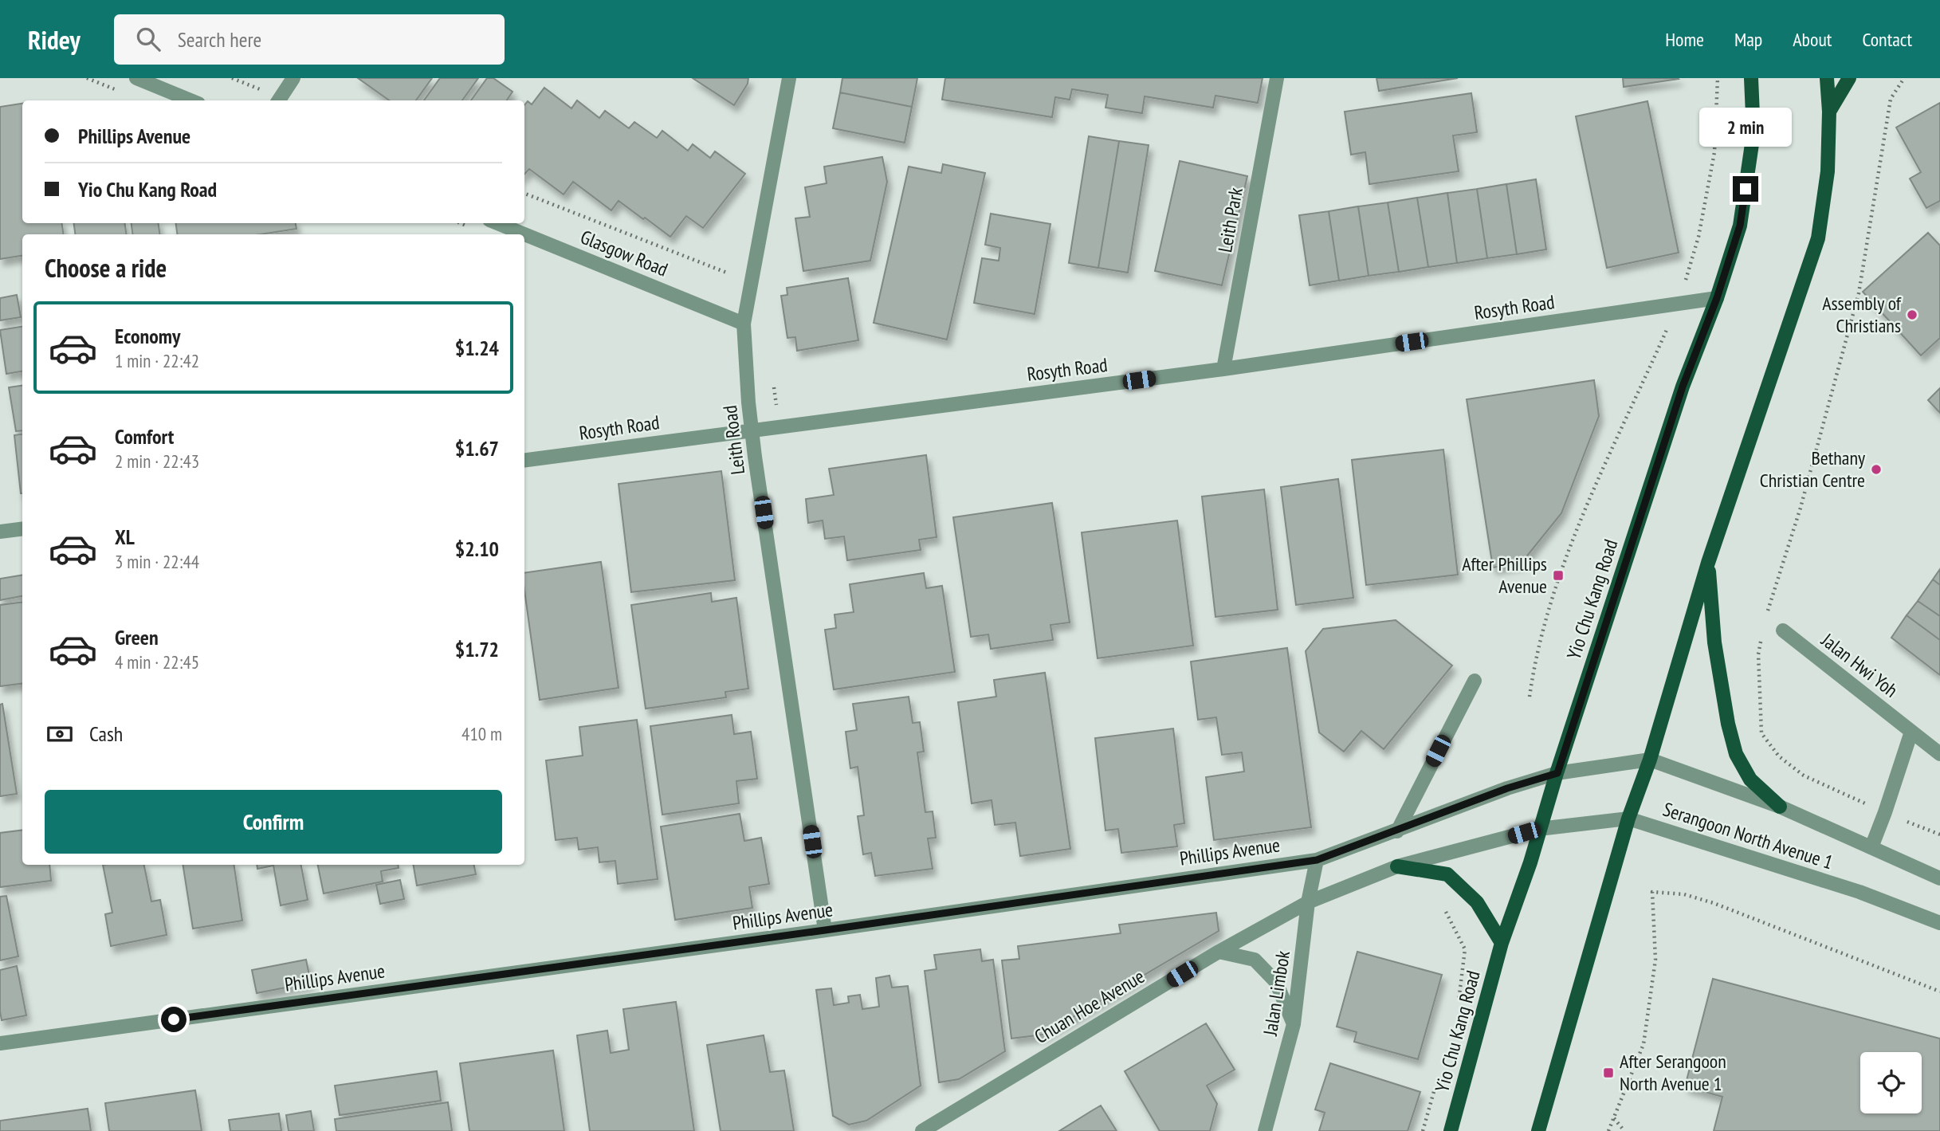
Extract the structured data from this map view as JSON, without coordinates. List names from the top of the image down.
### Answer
{
  "streets": {
    "main road": ["Yio Chu Kang Road"],
    "street": [
      "Leith Park",
      "Glasgow Road",
      "Rosyth Road",
      "Leith Road",
      "Jalan Hwi Yoh",
      "Serangoon North Avenue 1",
      "Phillips Avenue",
      "Jalan Limbok",
      "Chuan Hoe Avenue"
    ]
  },
  "crossings": [
    ["Leith Park", "Rosyth Road"],
    ["Glasgow Road", "Leith Road"],
    ["Rosyth Road", "Leith Road"],
    ["Rosyth Road", "Yio Chu Kang Road"],
    ["Leith Road", "Phillips Avenue"],
    ["Yio Chu Kang Road", "Serangoon North Avenue 1"],
    ["Yio Chu Kang Road", "Phillips Avenue"],
    ["Serangoon North Avenue 1", "Phillips Avenue"],
    ["Phillips Avenue", "Jalan Limbok"],
    ["Jalan Limbok", "Chuan Hoe Avenue"]
  ],
  "places": {
    "other": ["Assembly of Christians", "Bethany Christian Centre"],
    "transit": ["After Phillips Avenue", "After Serangoon North Avenue 1"]
  },
  "page": {
    "header": "Ridey",
    "search": "Search here",
    "nav": [
      "Home",
      "Map",
      "About",
      "Contact"
    ],
    "banner": ["Phillips Avenue", "Yio Chu Kang Road"],
    "bubble": "2 min",
    "heading": "Choose a ride",
    "list": [
      {
        "name": "Economy",
        "note": "1 min · 22:42",
        "value": "$1.24"
      },
      {
        "name": "Comfort",
        "note": "2 min · 22:43",
        "value": "$1.67"
      },
      {
        "name": "XL",
        "note": "3 min · 22:44",
        "value": "$2.10"
      },
      {
        "name": "Green",
        "note": "4 min · 22:45",
        "value": "$1.72"
      }
    ],
    "pay": ["Cash", "410 m"],
    "buttons": "Confirm"
  }
}
